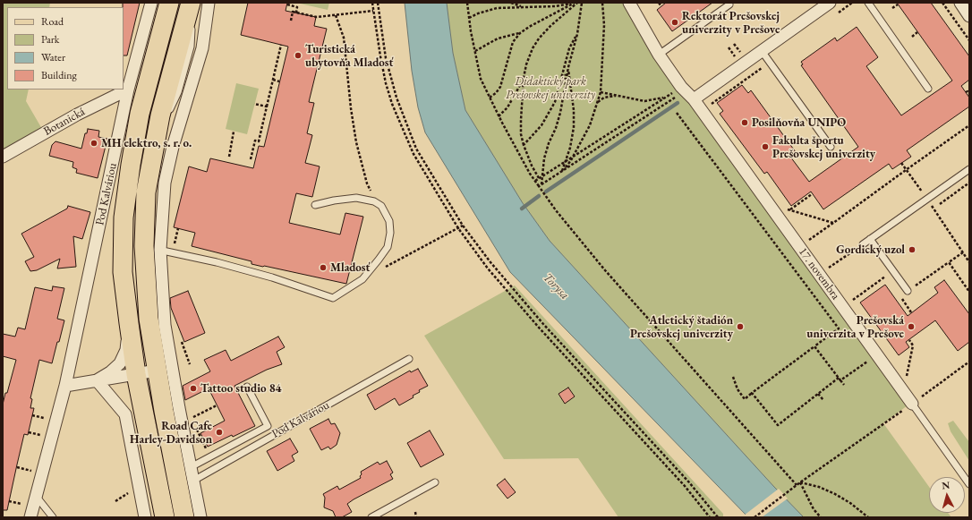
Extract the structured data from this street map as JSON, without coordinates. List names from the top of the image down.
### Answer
{
  "streets": {
    "main road": ["Pod Kalváriou"],
    "street": ["Botanická", "17. novembra"]
  },
  "crossings": [
    ["Botanická", "Pod Kalváriou"]
  ],
  "water": ["Torysa"],
  "parks": ["Didaktický park Prešovskej univerzity"],
  "places": [
    "Rektorát Prešovskej univerzity v Prešove",
    "Turistická ubytovňa Mladosť",
    "Posilňovňa UNIPO",
    "MH elektro, s. r. o.",
    "Fakulta športu Prešovskej univerzity",
    "Gordický uzol",
    "Mladosť",
    "Atletický štadión Prešovskej univerzity",
    "Prešovská univerzita v Prešove",
    "Tattoo studio 84",
    "Road Cafe Harley-Davidson"
  ],
  "legend": [
    "Road",
    "Park",
    "Water",
    "Building"
  ],
  "north": "top"
}
